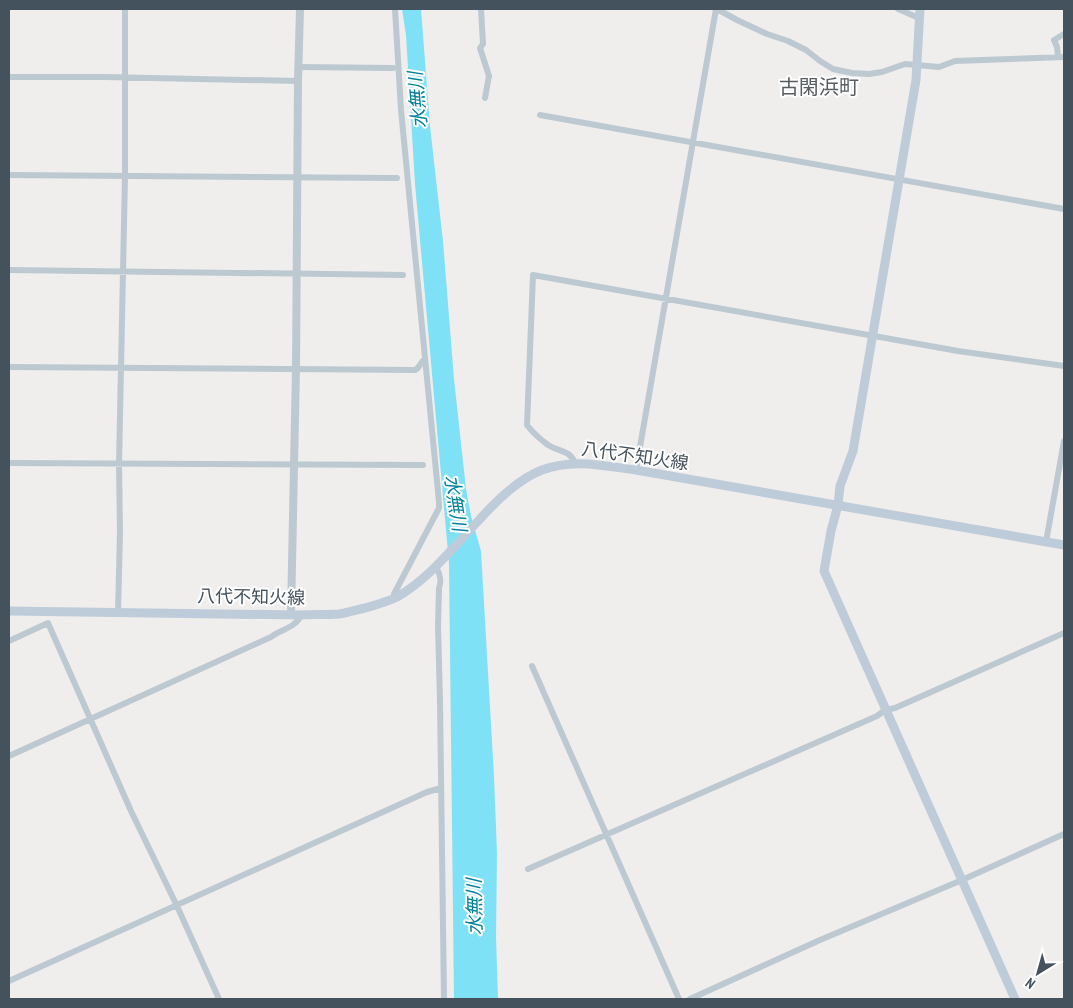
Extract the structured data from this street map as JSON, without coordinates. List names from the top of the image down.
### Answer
{
  "streets": {
    "main road": ["八代不知火線"]
  },
  "districts": ["古閑浜町"],
  "water": ["水無川"],
  "north": "bottom left"
}
